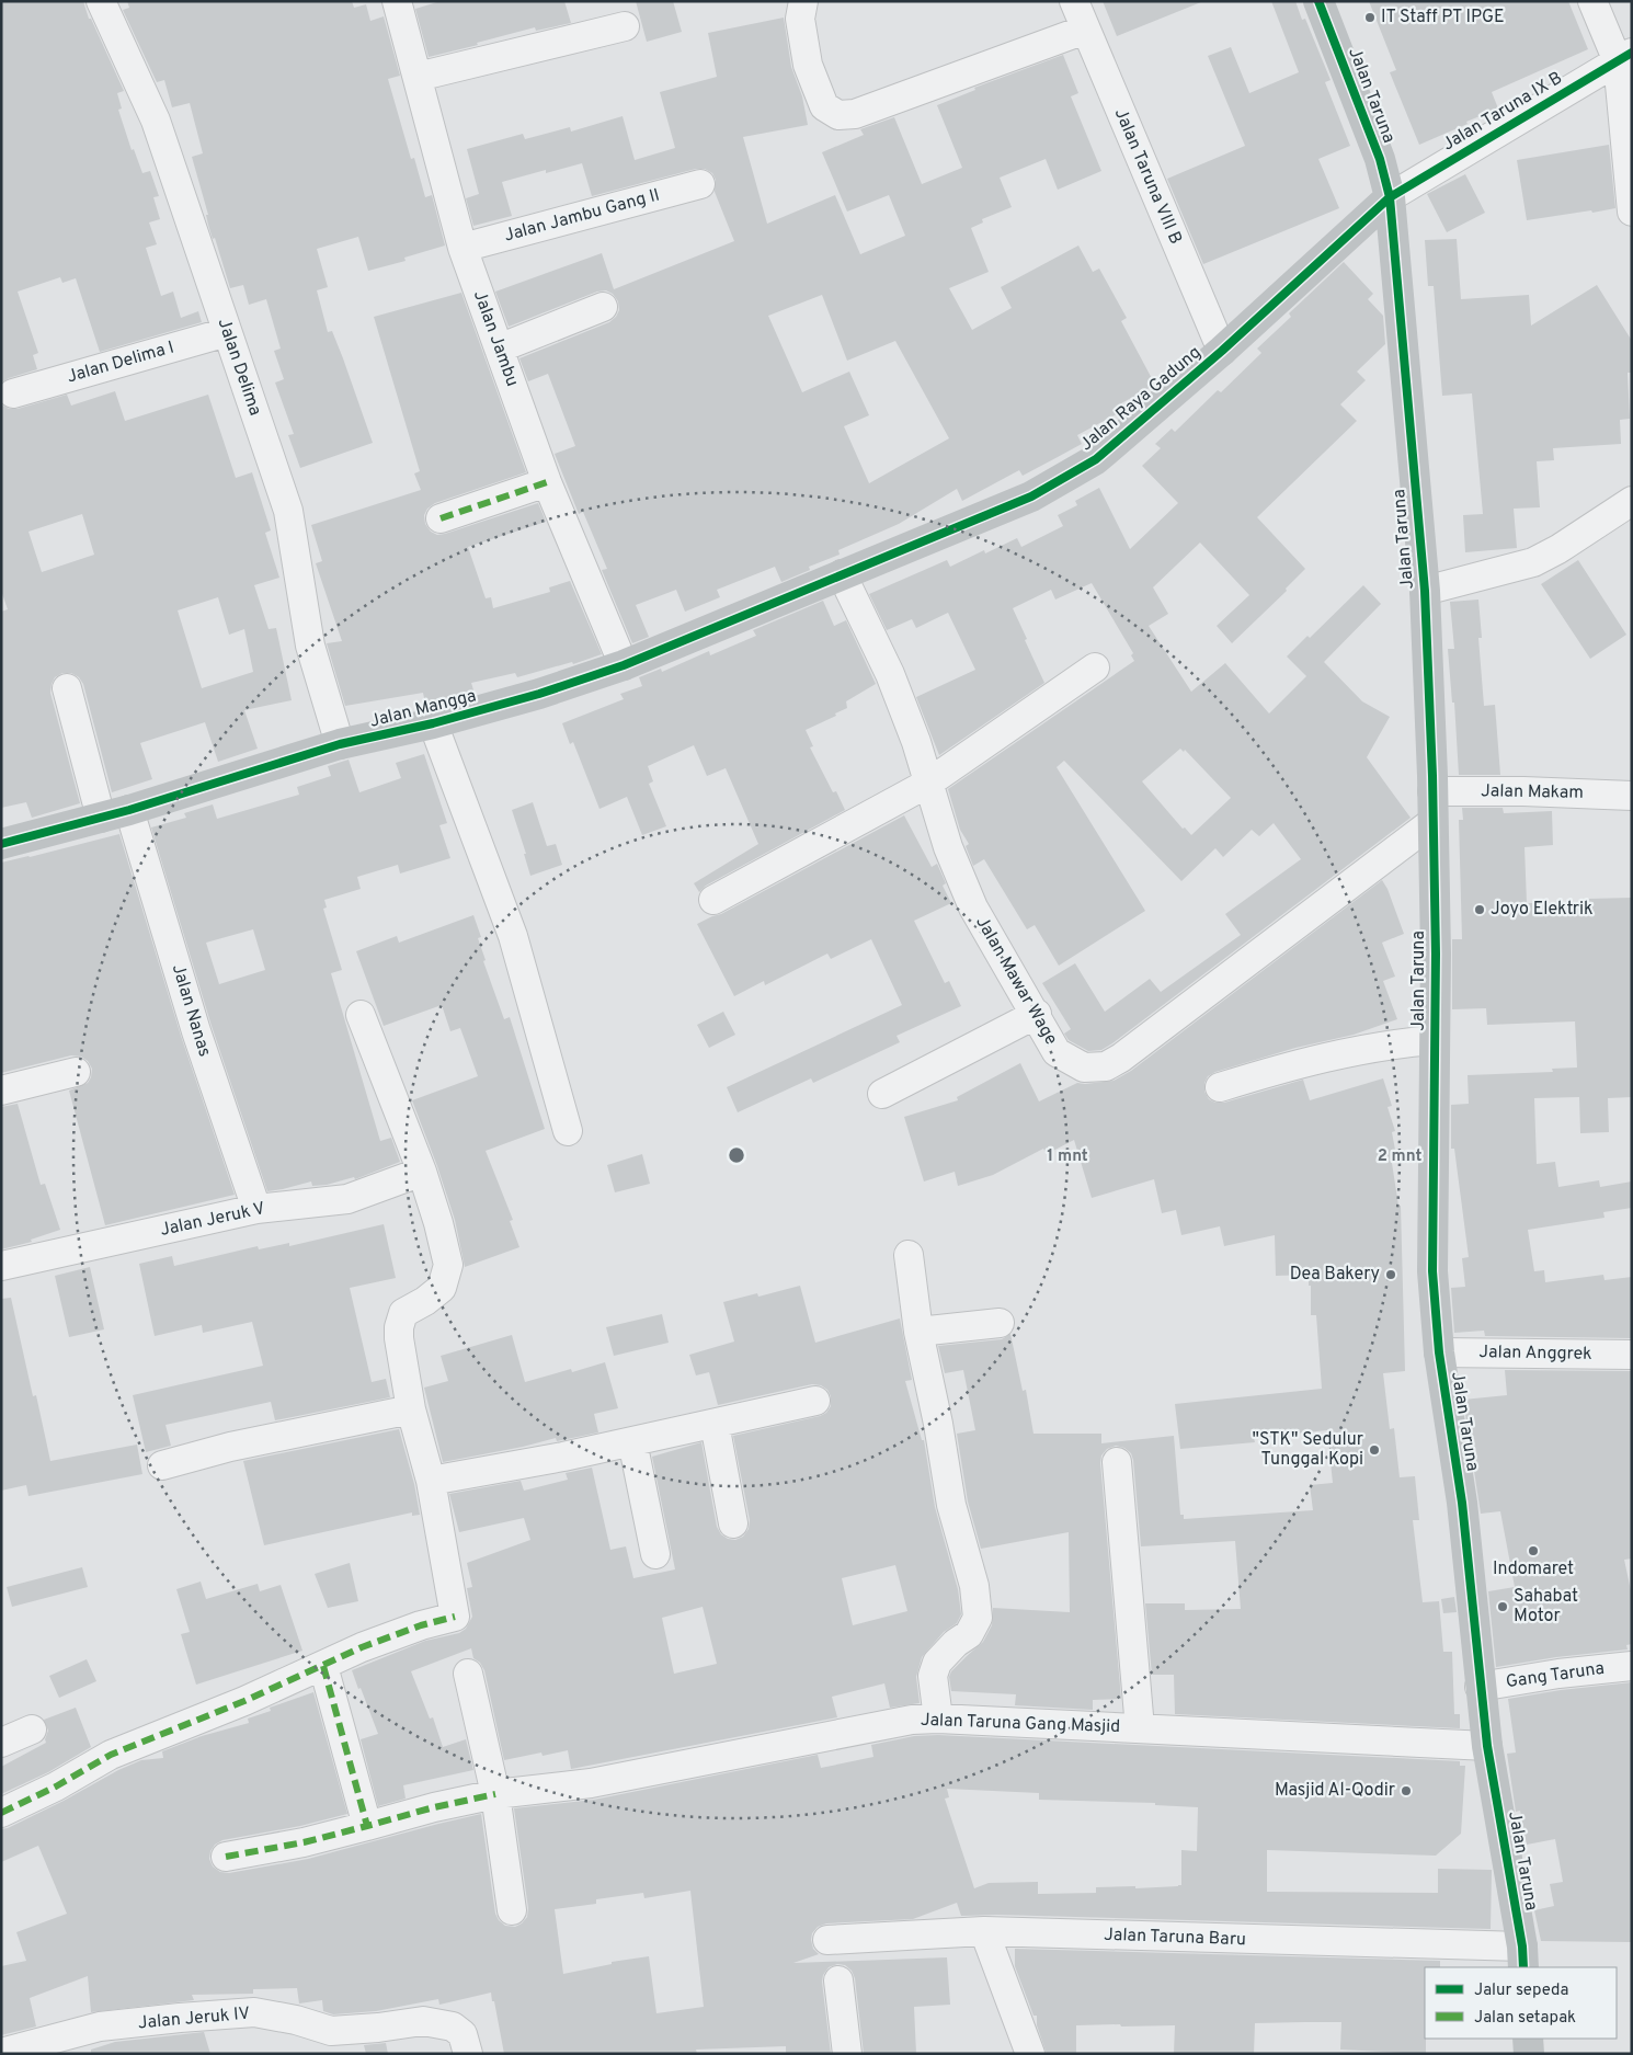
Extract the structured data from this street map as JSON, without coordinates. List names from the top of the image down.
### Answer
{
  "streets": {
    "street": [
      "Jalan Taruna",
      "Jalan Taruna IX B",
      "Jalan Taruna VIII B",
      "Jalan Jambu Gang II",
      "Jalan Jambu",
      "Jalan Delima I",
      "Jalan Delima",
      "Jalan Raya Gadung",
      "Jalan Mangga",
      "Jalan Makam",
      "Jalan Mawar Wage",
      "Jalan Nanas",
      "Jalan Jeruk V",
      "Jalan Anggrek",
      "Gang Taruna",
      "Jalan Taruna Gang Masjid",
      "Jalan Taruna Baru",
      "Jalan Jeruk IV"
    ]
  },
  "crossings": [
    ["Jalan Taruna", "Jalan Taruna IX B"],
    ["Jalan Taruna", "Jalan Raya Gadung"],
    ["Jalan Taruna", "Jalan Makam"],
    ["Jalan Taruna", "Jalan Mawar Wage"],
    ["Jalan Taruna", "Jalan Anggrek"],
    ["Jalan Taruna", "Gang Taruna"],
    ["Jalan Taruna", "Jalan Taruna Gang Masjid"],
    ["Jalan Taruna", "Jalan Taruna Baru"],
    ["Jalan Taruna IX B", "Jalan Raya Gadung"],
    ["Jalan Taruna VIII B", "Jalan Raya Gadung"],
    ["Jalan Jambu Gang II", "Jalan Jambu"],
    ["Jalan Jambu", "Jalan Mangga"],
    ["Jalan Delima I", "Jalan Delima"],
    ["Jalan Delima", "Jalan Mangga"],
    ["Jalan Raya Gadung", "Jalan Mangga"],
    ["Jalan Raya Gadung", "Jalan Mawar Wage"],
    ["Jalan Mangga", "Jalan Mawar Wage"],
    ["Jalan Mangga", "Jalan Nanas"],
    ["Jalan Nanas", "Jalan Jeruk V"]
  ],
  "places": [
    "IT Staff PT IPGE",
    "Joyo Elektrik",
    "Dea Bakery",
    "\"STK\" Sedulur Tunggal Kopi",
    "Indomaret",
    "Sahabat Motor",
    "Masjid Al-Qodir"
  ],
  "legend": ["Jalur sepeda", "Jalan setapak"],
  "rings": ["1 mnt", "2 mnt"]
}
